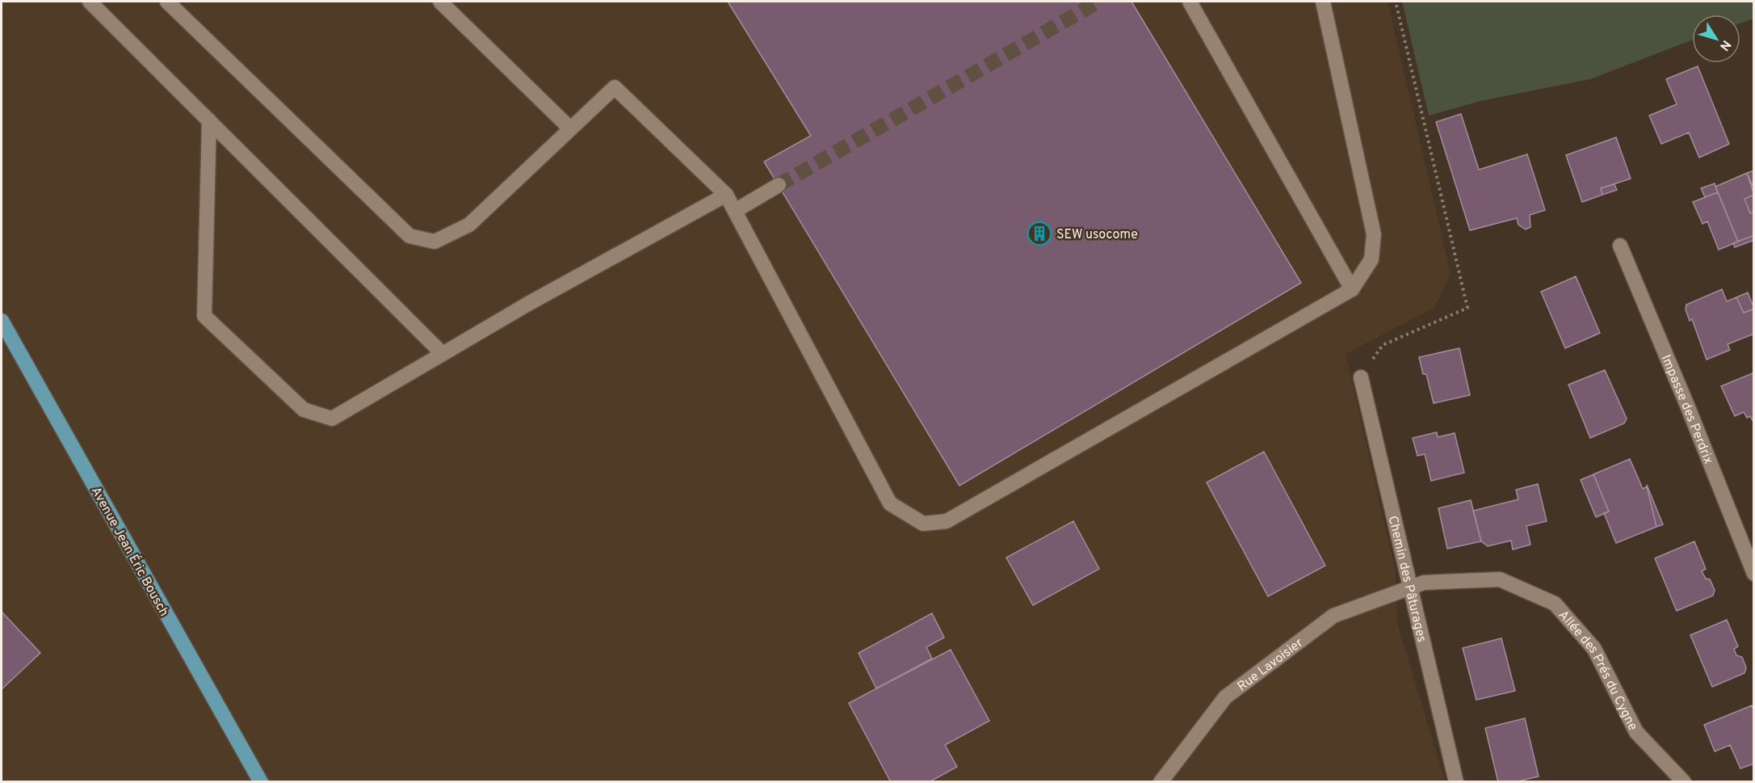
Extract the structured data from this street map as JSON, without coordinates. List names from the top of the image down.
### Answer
{
  "streets": {
    "main road": ["Avenue Jean Éric Bousch"],
    "street": [
      "Impasse des Perdrix",
      "Chemin des Pâturages",
      "Rue Lavoisier",
      "Allée des Prés du Cygne"
    ]
  },
  "crossings": [
    ["Chemin des Pâturages", "Rue Lavoisier"],
    ["Chemin des Pâturages", "Allée des Prés du Cygne"],
    ["Rue Lavoisier", "Allée des Prés du Cygne"]
  ],
  "places": {
    "building": ["SEW usocome"]
  },
  "north": "bottom right"
}
